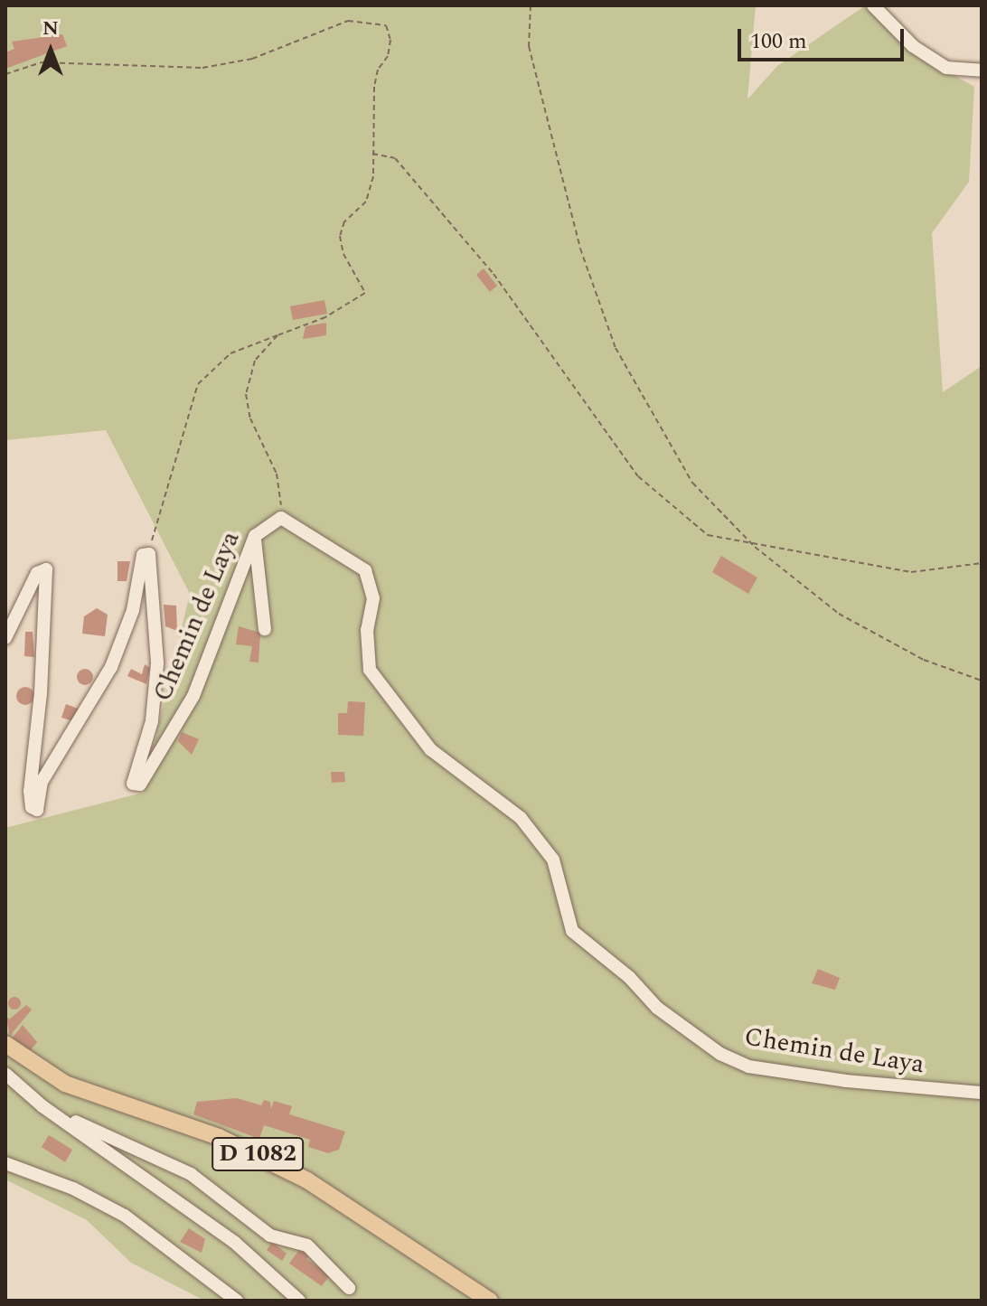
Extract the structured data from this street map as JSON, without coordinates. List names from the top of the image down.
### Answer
{
  "streets": {
    "main road": ["D 1082"],
    "street": ["Chemin de Laya"]
  },
  "scale_bar": "100 m",
  "north": "top"
}
